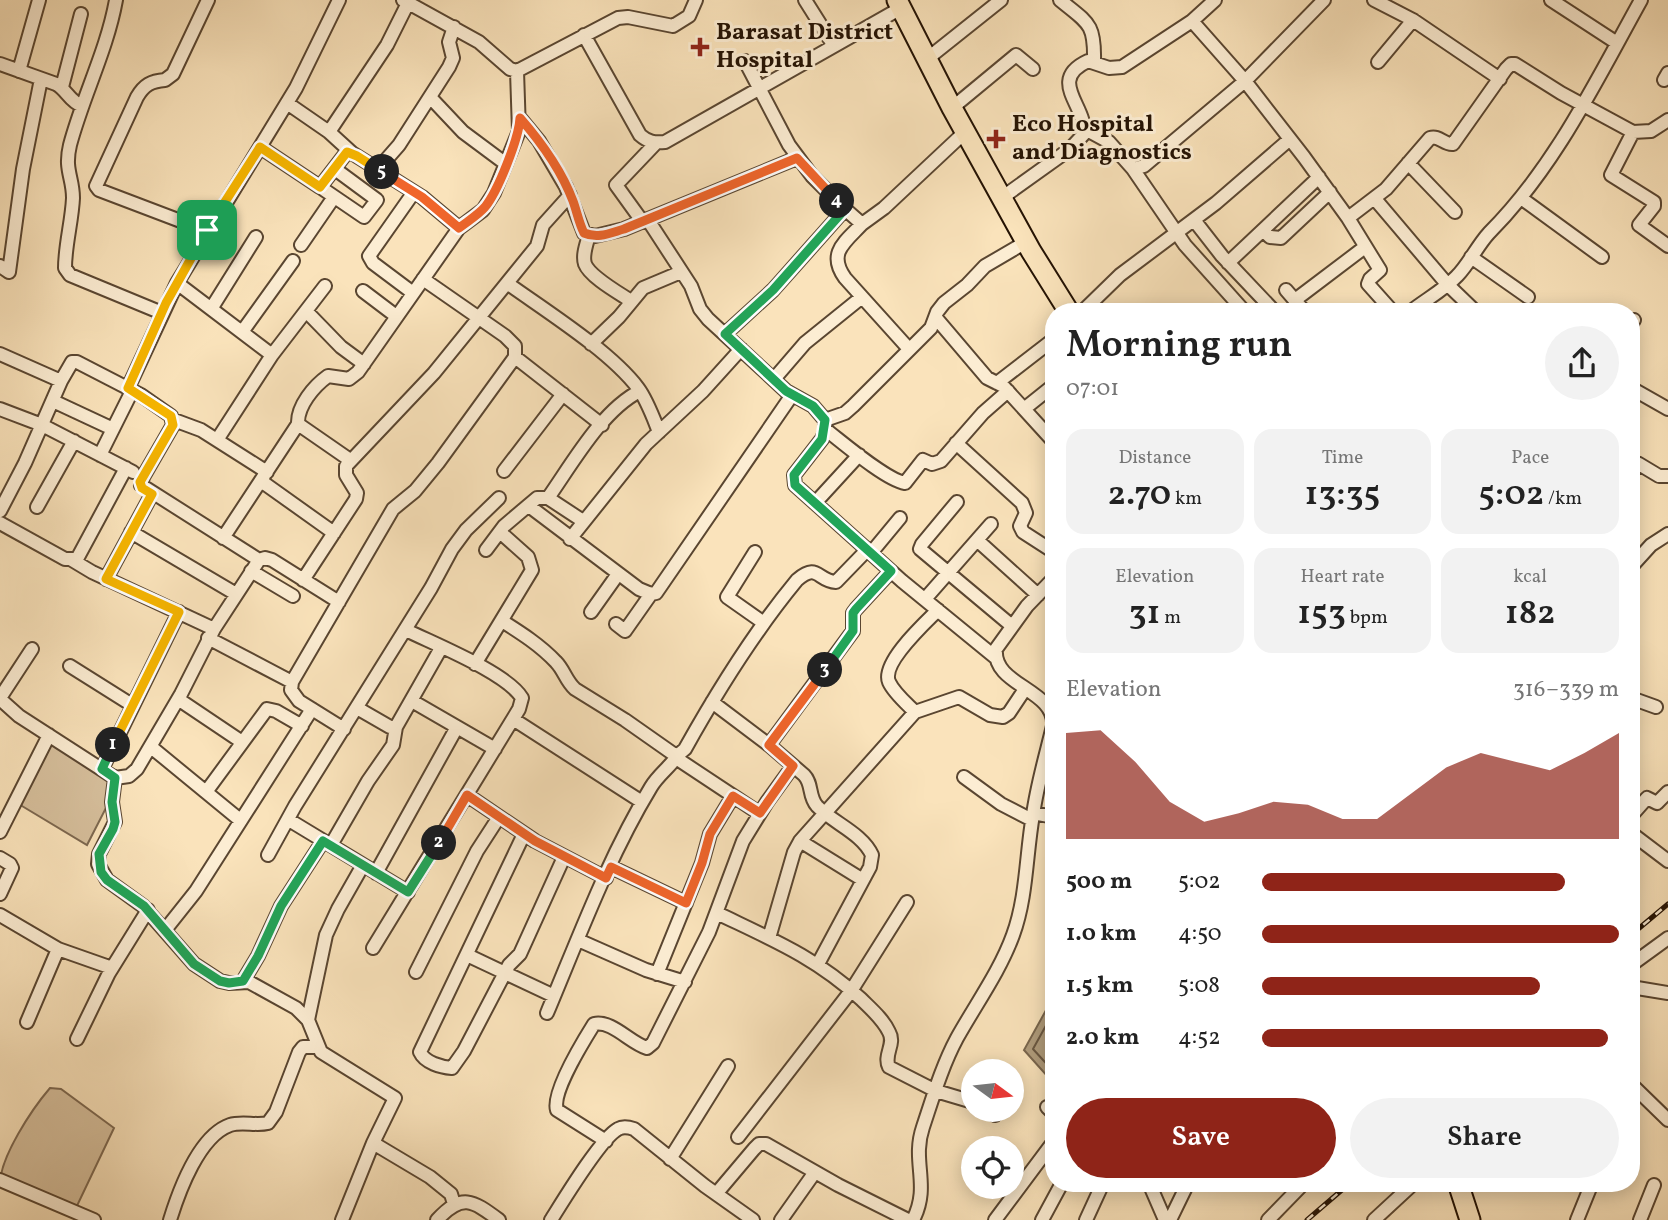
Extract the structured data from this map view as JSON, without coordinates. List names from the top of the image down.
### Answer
{
  "places": {
    "health": ["Barasat District Hospital", "Eco Hospital and Diagnostics"]
  },
  "north": "right",
  "page": {
    "pins": [
      "5",
      "4",
      "3",
      "1",
      "2"
    ],
    "heading": ["Morning run", "07:01"],
    "stats": [
      ["Distance", "2.70 km"],
      ["Time", "13:35"],
      ["Pace", "5:02 /km"],
      ["Elevation", "31 m"],
      ["Heart rate", "153 bpm"],
      ["kcal", "182"]
    ],
    "chart": ["Elevation", "316–339 m"],
    "list": [
      {
        "name": "500 m",
        "note": "5:02"
      },
      {
        "name": "1.0 km",
        "note": "4:50"
      },
      {
        "name": "1.5 km",
        "note": "5:08"
      },
      {
        "name": "2.0 km",
        "note": "4:52"
      }
    ],
    "buttons": ["Save", "Share"]
  }
}
